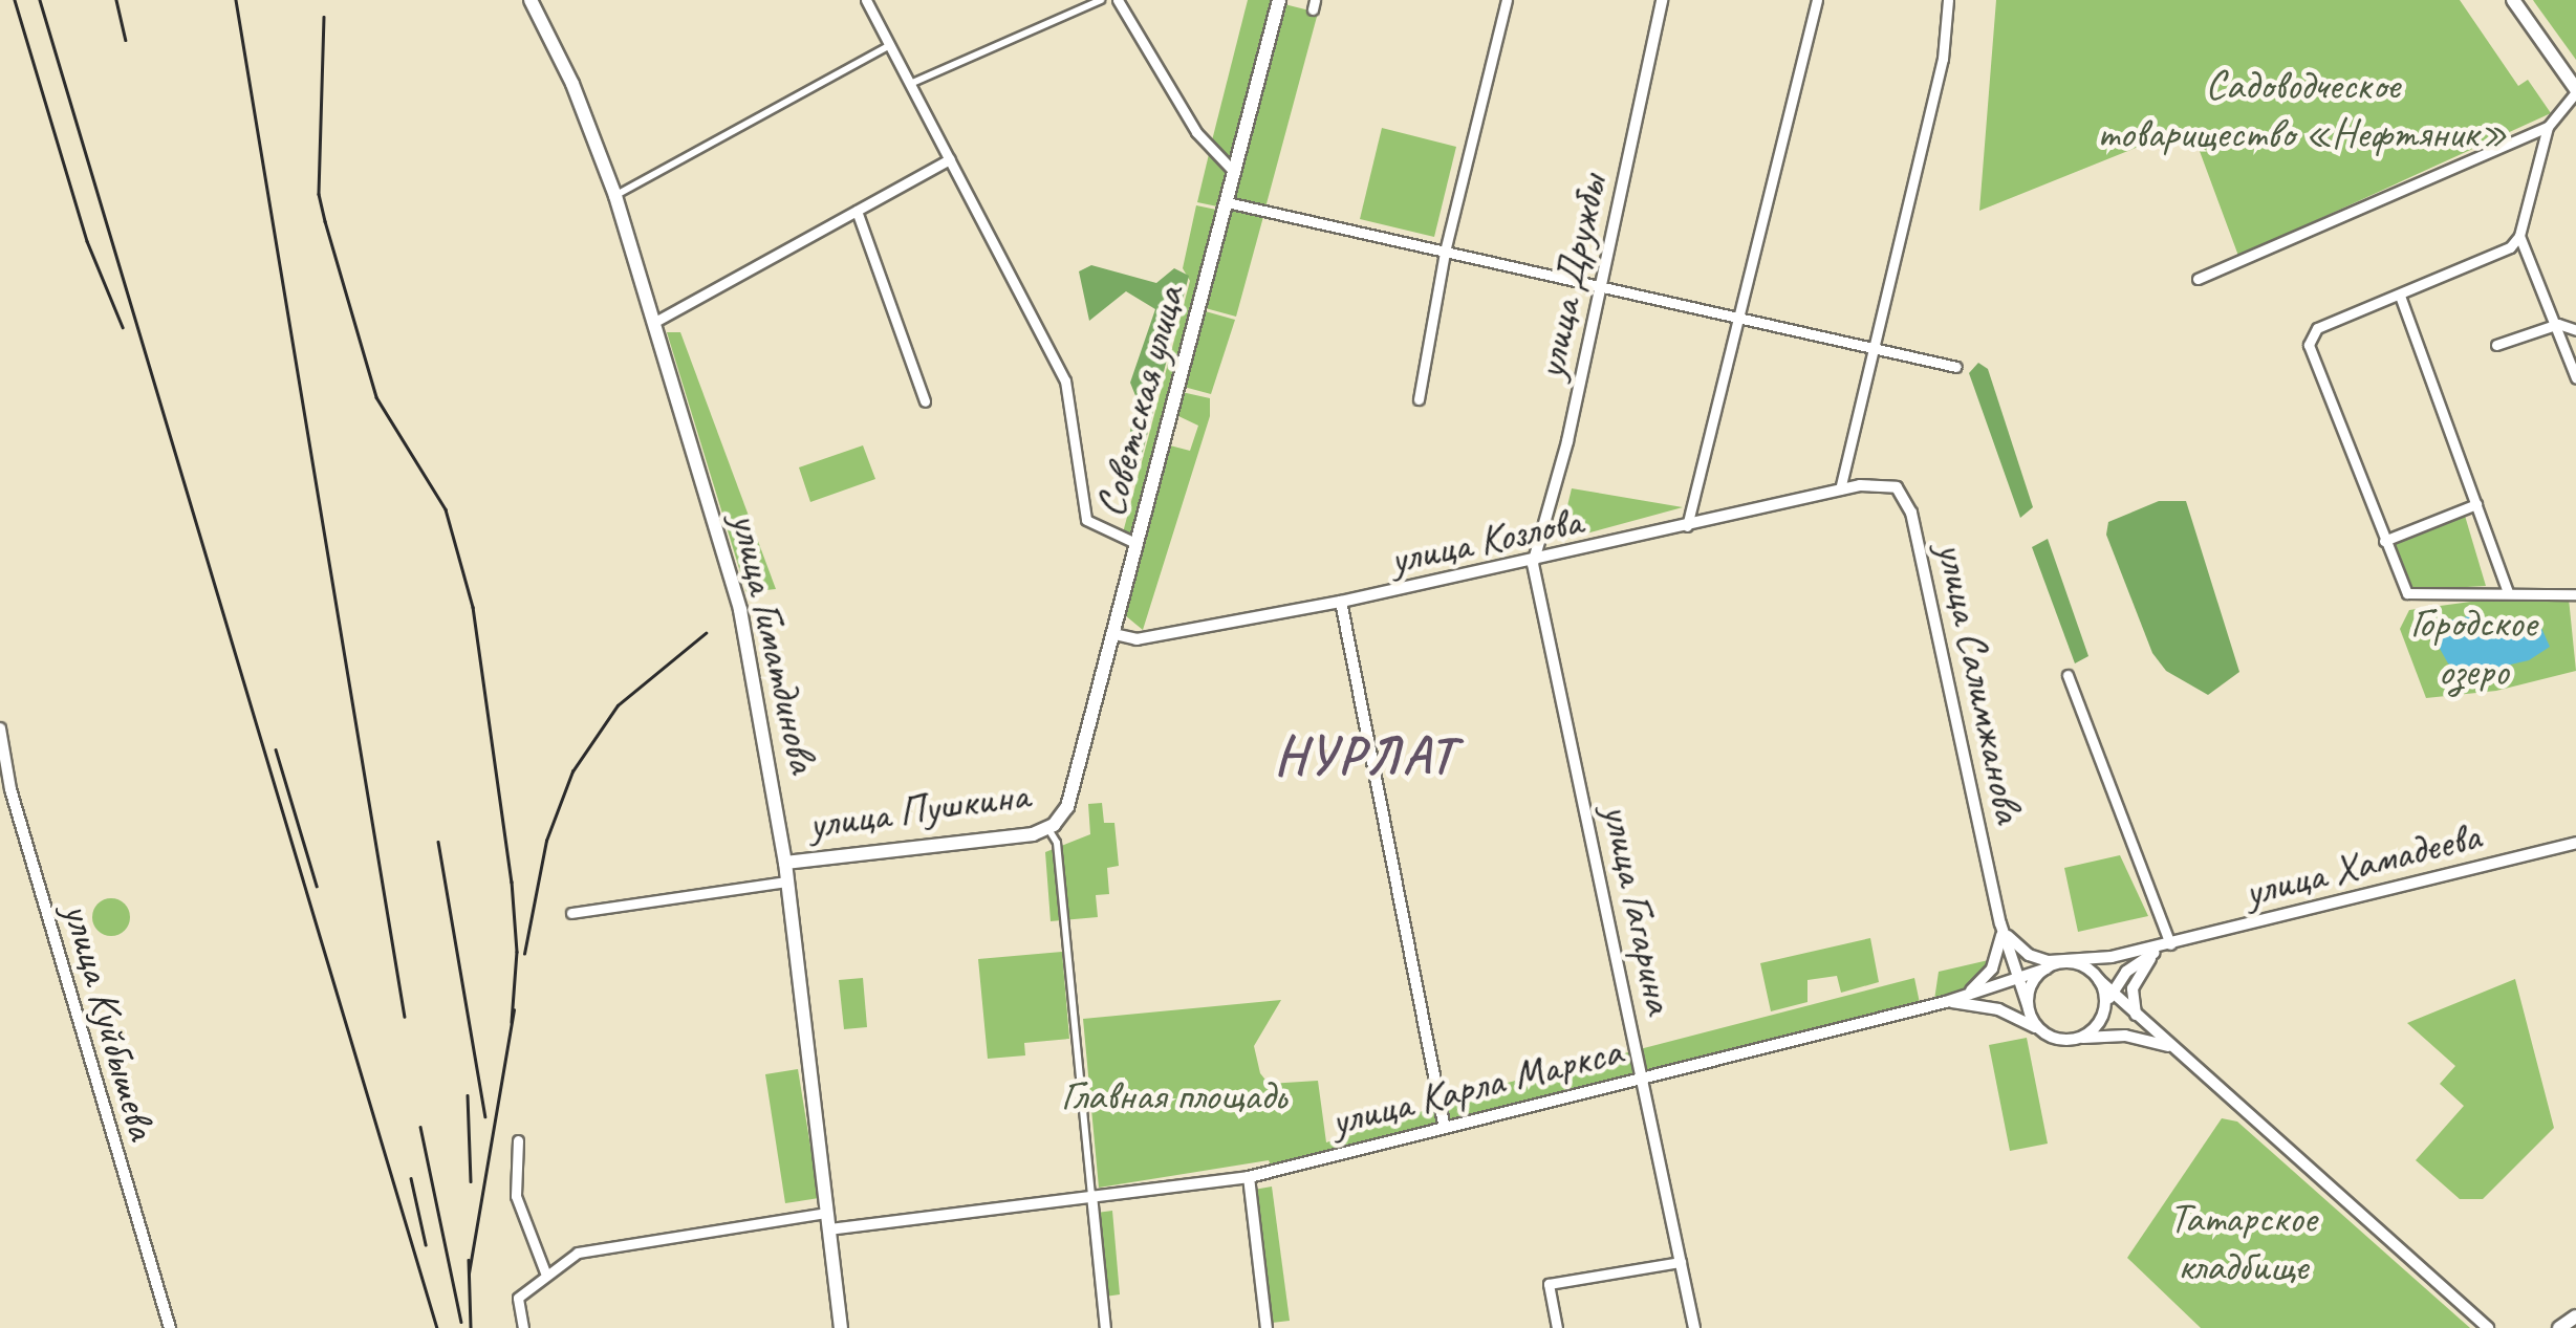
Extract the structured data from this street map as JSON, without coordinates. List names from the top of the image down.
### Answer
{
  "streets": {
    "main road": ["Советская улица", "улица Гиматдинова", "улица Пушкина"],
    "street": [
      "улица Дружбы",
      "улица Козлова",
      "улица Салимжанова",
      "улица Хамадеева",
      "улица Гагарина",
      "улица Куйбышева",
      "улица Карла Маркса"
    ]
  },
  "crossings": [
    ["улица Дружбы", "улица Козлова"],
    ["улица Дружбы", "улица Гагарина"],
    ["Советская улица", "улица Козлова"],
    ["Советская улица", "улица Пушкина"],
    ["улица Козлова", "улица Салимжанова"],
    ["улица Козлова", "улица Гагарина"],
    ["улица Гиматдинова", "улица Пушкина"],
    ["улица Гиматдинова", "улица Карла Маркса"],
    ["улица Салимжанова", "улица Хамадеева"],
    ["улица Салимжанова", "улица Карла Маркса"],
    ["улица Хамадеева", "улица Карла Маркса"],
    ["улица Гагарина", "улица Карла Маркса"]
  ],
  "districts": ["НУРЛАТ"],
  "parks": [
    "Садоводческое товарищество «Нефтяник»",
    "Городское озеро",
    "Главная площадь",
    "Татарское кладбище"
  ]
}
